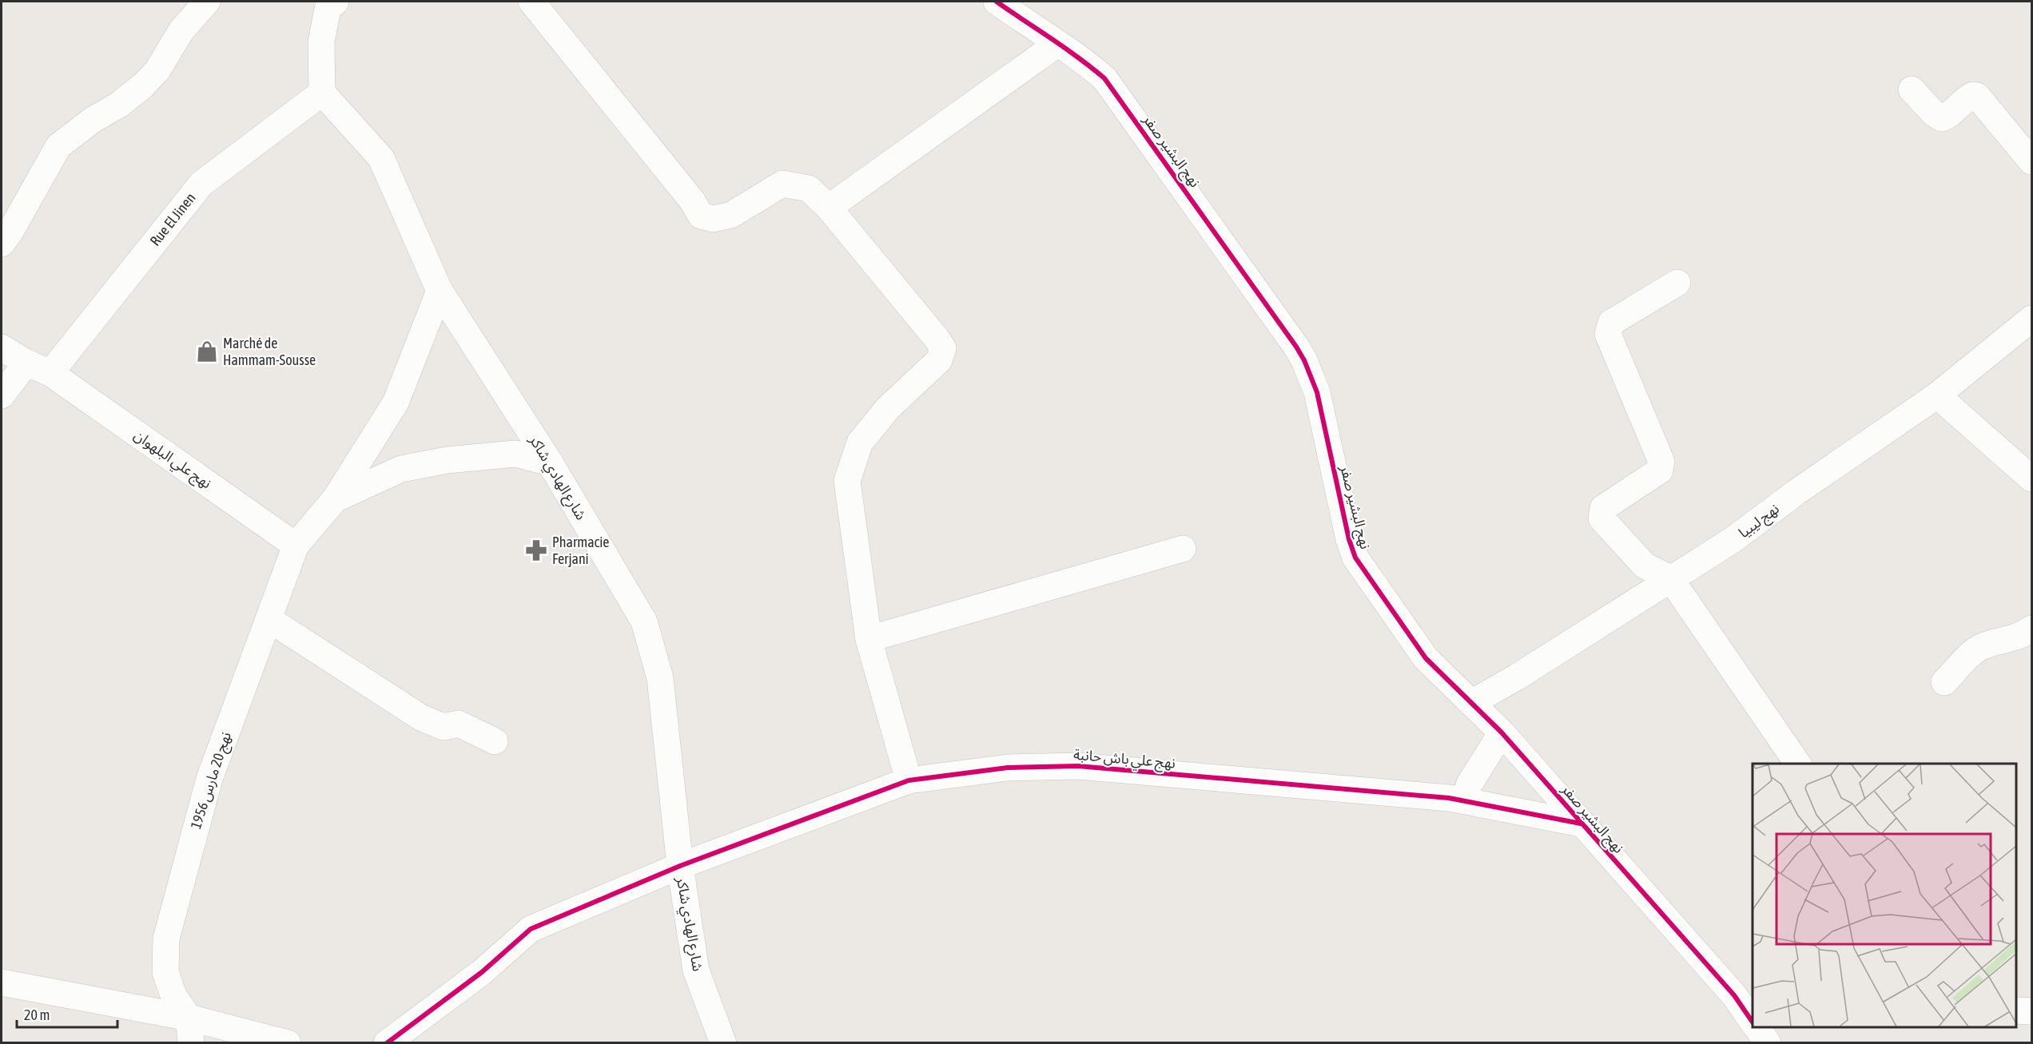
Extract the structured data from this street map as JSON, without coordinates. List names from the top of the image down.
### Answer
{
  "streets": {
    "street": [
      "نهج البشير صفر",
      "Rue El Jinen",
      "نهج علي البلهوان",
      "شارع الهادي شاكر",
      "نهج ليبيا",
      "نهج علي باش حانبة",
      "نهج 20 مارس 1956"
    ]
  },
  "crossings": [
    ["نهج البشير صفر", "نهج ليبيا"],
    ["نهج البشير صفر", "نهج علي باش حانبة"],
    ["Rue El Jinen", "نهج علي البلهوان"],
    ["Rue El Jinen", "شارع الهادي شاكر"],
    ["نهج علي البلهوان", "نهج 20 مارس 1956"],
    ["شارع الهادي شاكر", "نهج علي باش حانبة"],
    ["شارع الهادي شاكر", "نهج 20 مارس 1956"]
  ],
  "places": {
    "shop": ["Marché de Hammam-Sousse"],
    "pharmacy": ["Pharmacie Ferjani"]
  },
  "scale_bar": "20 m"
}
